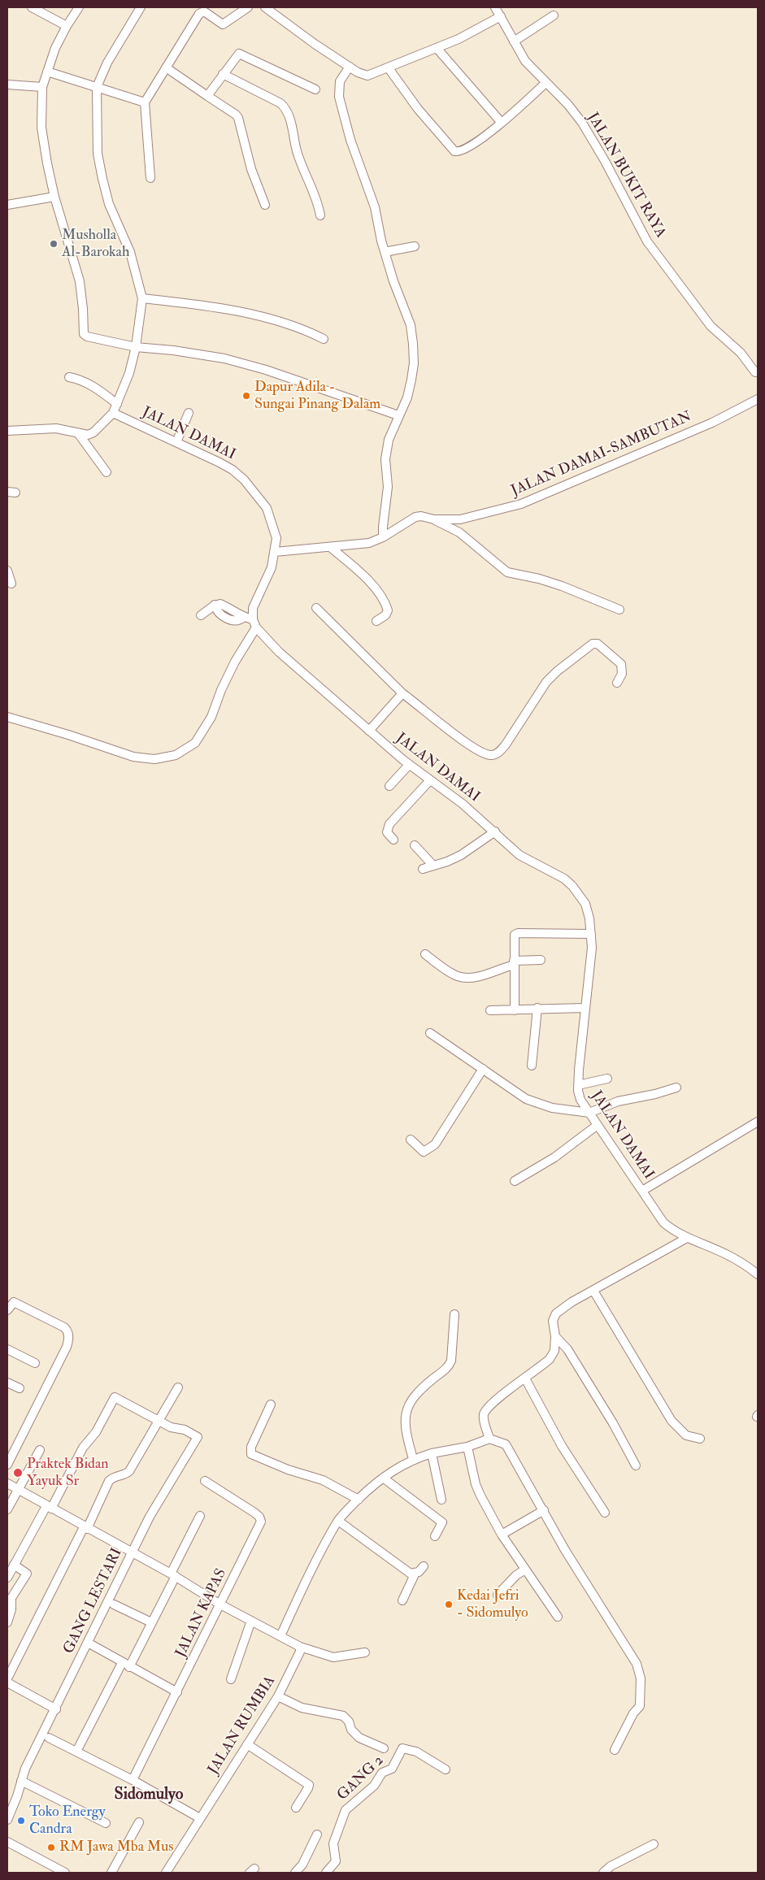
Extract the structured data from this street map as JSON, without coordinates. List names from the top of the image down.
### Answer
{
  "streets": {
    "street": [
      "JALAN BUKIT RAYA",
      "JALAN DAMAI",
      "JALAN DAMAI-SAMBUTAN",
      "GANG LESTARI",
      "JALAN KAPAS",
      "JALAN RUMBIA",
      "GANG 2"
    ]
  },
  "crossings": [
    ["JALAN DAMAI", "JALAN DAMAI-SAMBUTAN"]
  ],
  "districts": ["Sidomulyo"],
  "places": [
    "Musholla Al-Barokah",
    "Dapur Adila - Sungai Pinang Dalam",
    "Praktek Bidan Yayuk Sr",
    "Kedai Jefri - Sidomulyo",
    "Toko Energy Candra",
    "RM Jawa Mba Mus"
  ]
}
